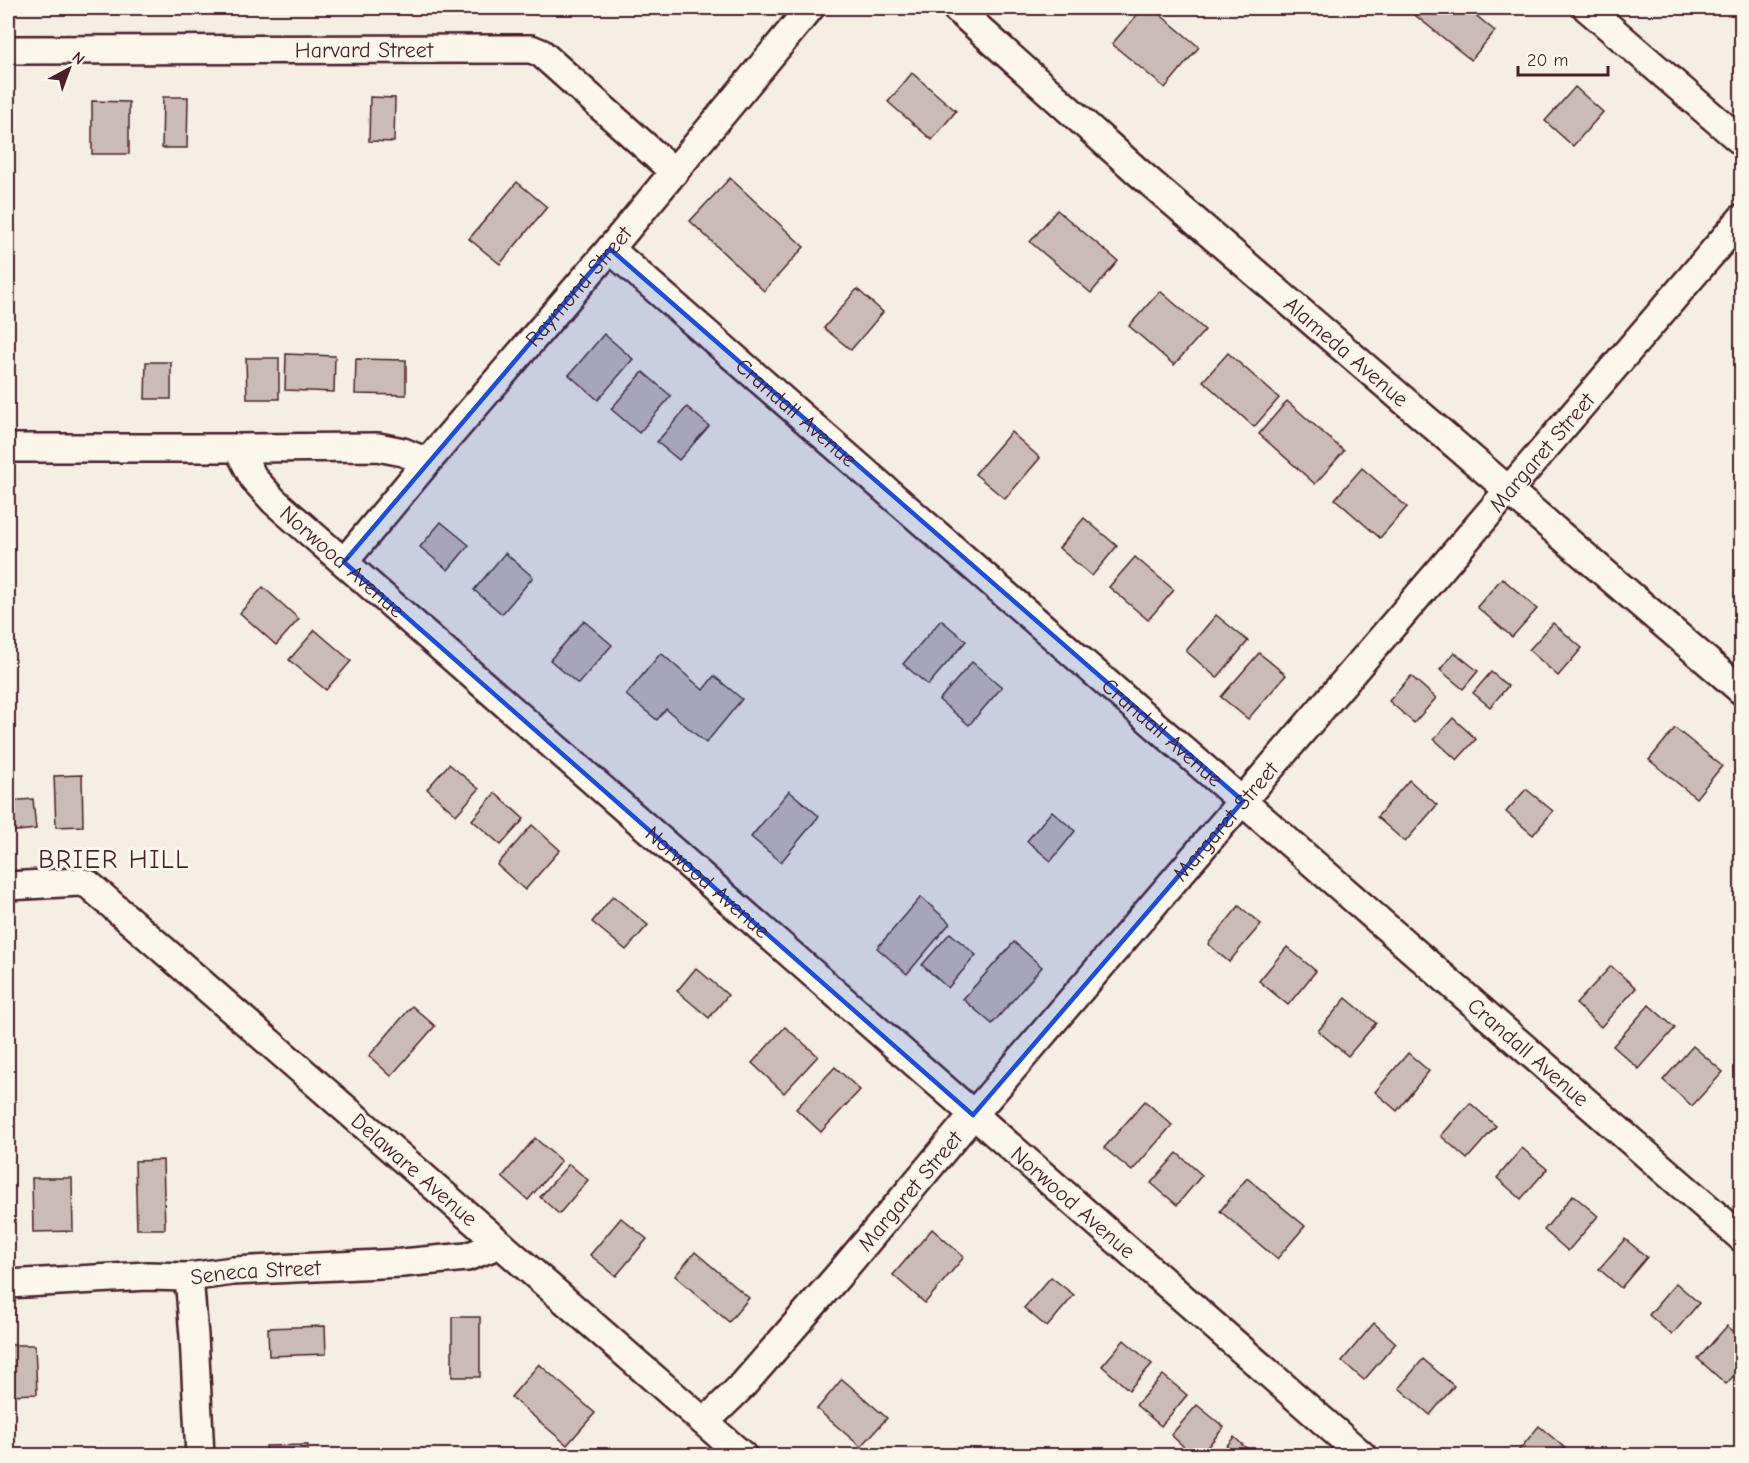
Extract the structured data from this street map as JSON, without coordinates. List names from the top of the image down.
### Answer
{
  "streets": {
    "street": [
      "Harvard Street",
      "Raymond Street",
      "Alameda Avenue",
      "Crandall Avenue",
      "Margaret Street",
      "Norwood Avenue",
      "Delaware Avenue",
      "Seneca Street"
    ]
  },
  "crossings": [
    ["Harvard Street", "Raymond Street"],
    ["Raymond Street", "Crandall Avenue"],
    ["Raymond Street", "Norwood Avenue"],
    ["Alameda Avenue", "Margaret Street"],
    ["Crandall Avenue", "Margaret Street"],
    ["Margaret Street", "Norwood Avenue"],
    ["Margaret Street", "Delaware Avenue"],
    ["Delaware Avenue", "Seneca Street"]
  ],
  "districts": ["BRIER HILL"],
  "scale_bar": "20 m",
  "north": "top right"
}
